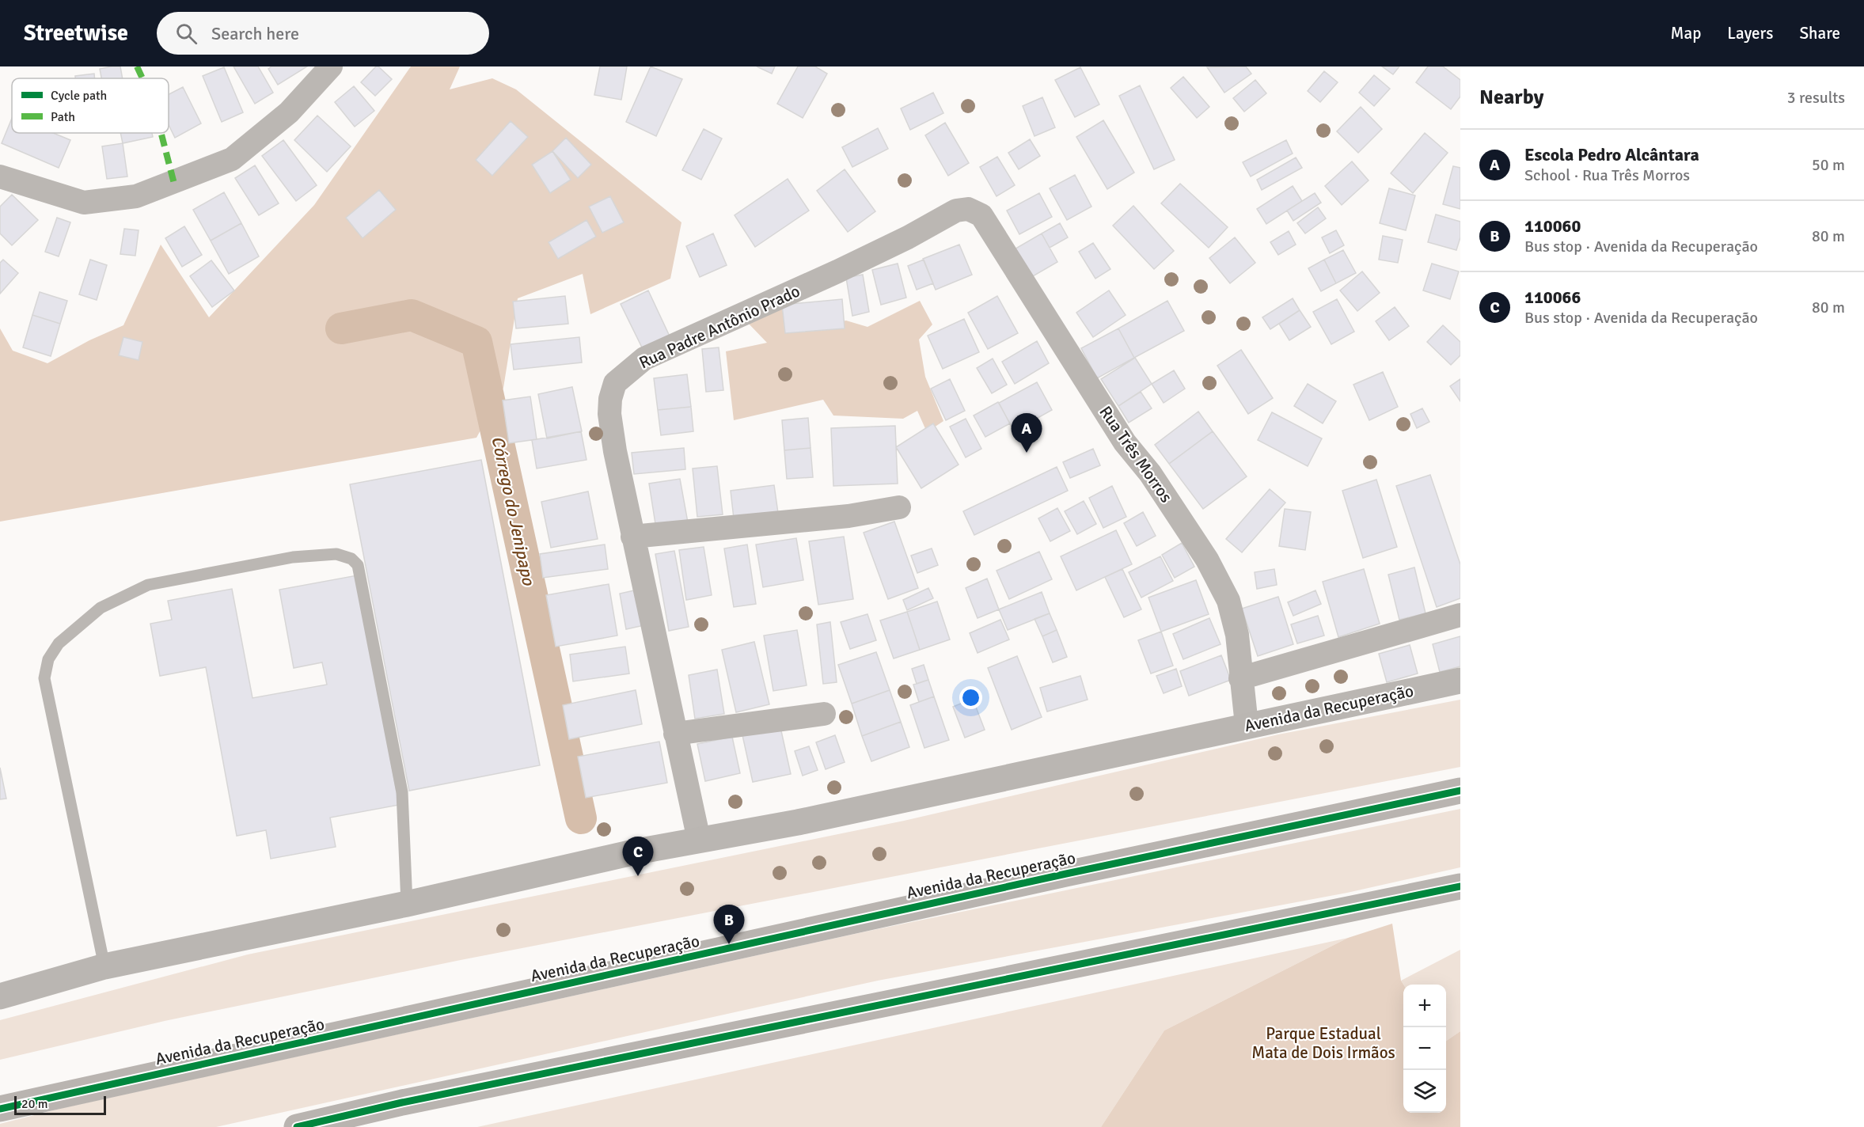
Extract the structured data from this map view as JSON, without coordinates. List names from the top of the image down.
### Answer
{
  "streets": {
    "highway": ["Avenida da Recuperação"],
    "street": ["Rua Padre Antônio Prado", "Rua Três Morros"]
  },
  "crossings": [
    ["Rua Padre Antônio Prado", "Rua Três Morros"],
    ["Rua Padre Antônio Prado", "Avenida da Recuperação"],
    ["Rua Três Morros", "Avenida da Recuperação"]
  ],
  "water": ["Córrego do Jenipapo"],
  "parks": ["Parque Estadual Mata de Dois Irmãos"],
  "legend": ["Cycle path", "Path"],
  "scale_bar": "20 m",
  "page": {
    "header": "Streetwise",
    "search": "Search here",
    "nav": ["Map", "Layers", "Share"],
    "heading": ["Nearby", "3 results"],
    "list": [
      {
        "mark": "A",
        "name": "Escola Pedro Alcântara",
        "note": "School · Rua Três Morros",
        "value": "50 m"
      },
      {
        "mark": "B",
        "name": "110060",
        "note": "Bus stop · Avenida da Recuperação",
        "value": "80 m"
      },
      {
        "mark": "C",
        "name": "110066",
        "note": "Bus stop · Avenida da Recuperação",
        "value": "80 m"
      }
    ],
    "pins": ["A", "C", "B"],
    "map_buttons": ["+", "−"],
    "scale": "20 m"
  }
}
